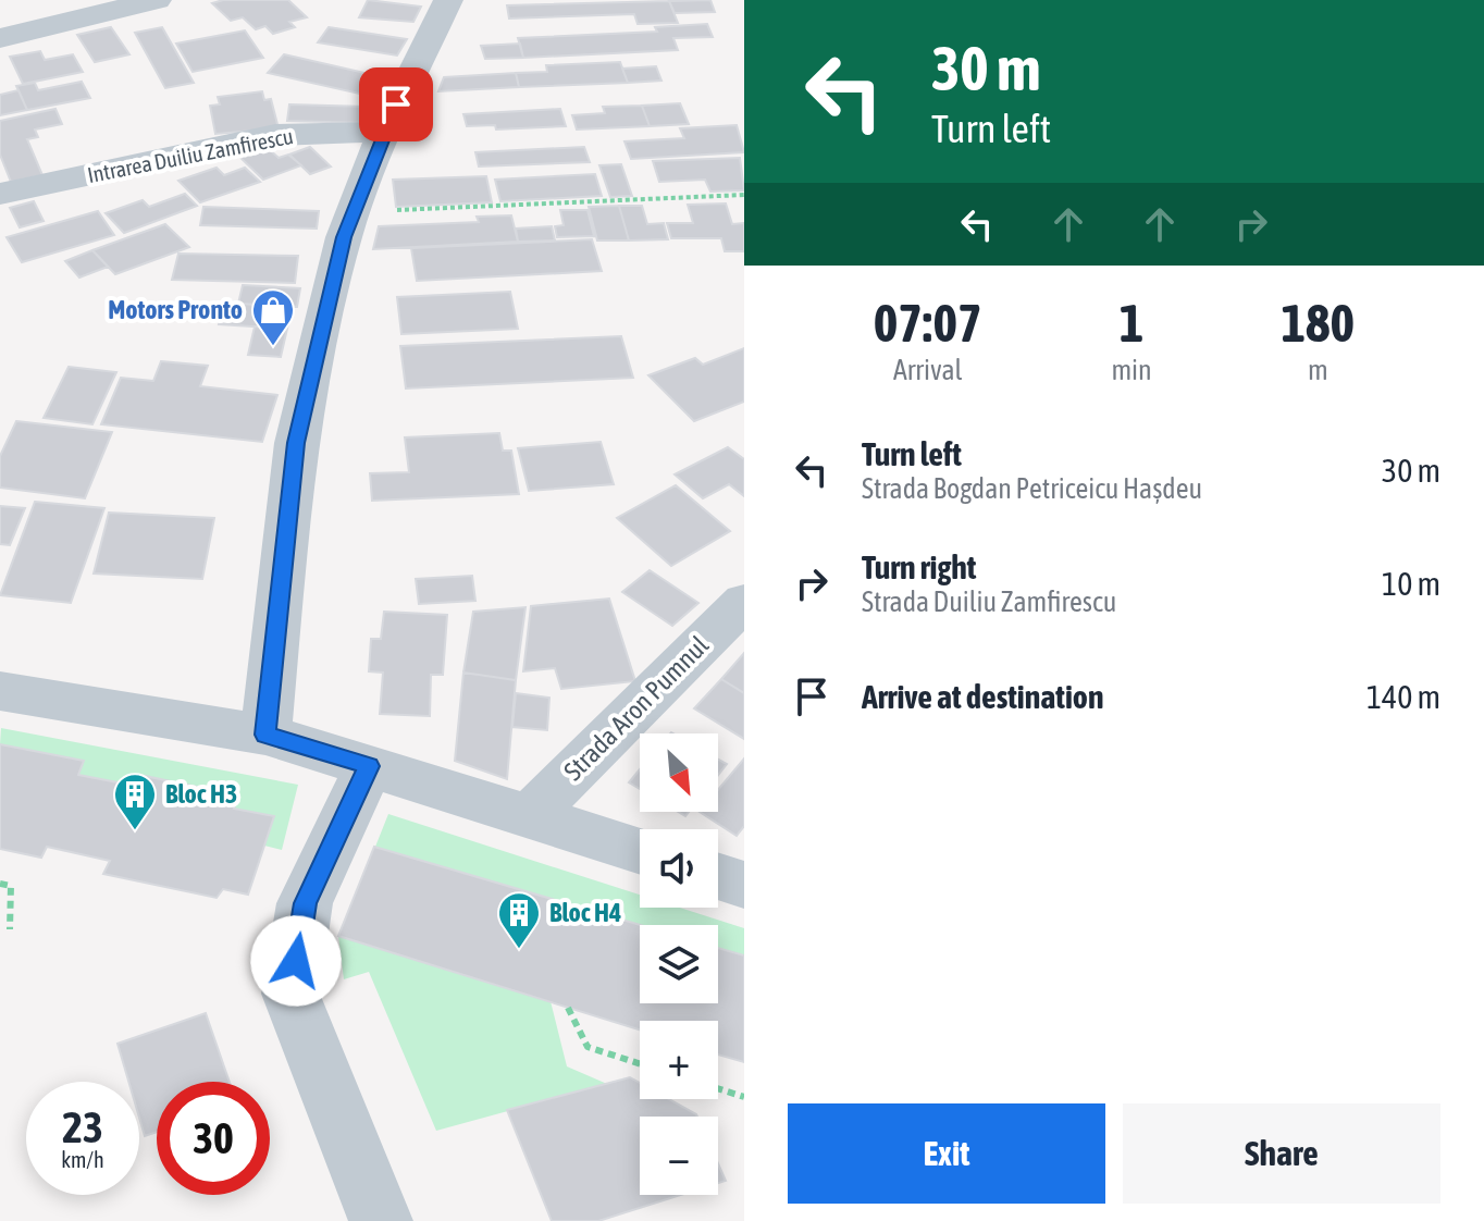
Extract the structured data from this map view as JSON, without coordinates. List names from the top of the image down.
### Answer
{
  "streets": {
    "street": ["Intrarea Duiliu Zamfirescu", "Strada Aron Pumnul"]
  },
  "places": {
    "shop": ["Motors Pronto"],
    "building": ["Bloc H3", "Bloc H4"]
  },
  "north": "bottom right",
  "page": {
    "turn": ["30 m", "Turn left"],
    "eta": [
      "07:07",
      "Arrival",
      "1",
      "min",
      "180",
      "m"
    ],
    "list": [
      {
        "name": "Turn left",
        "note": "Strada Bogdan Petriceicu Hașdeu",
        "value": "30 m"
      },
      {
        "name": "Turn right",
        "note": "Strada Duiliu Zamfirescu",
        "value": "10 m"
      },
      {
        "name": "Arrive at destination",
        "value": "140 m"
      }
    ],
    "map_buttons": ["+", "−"],
    "speed": "23 km/h",
    "limit": "30",
    "buttons": ["Exit", "Share"]
  }
}
